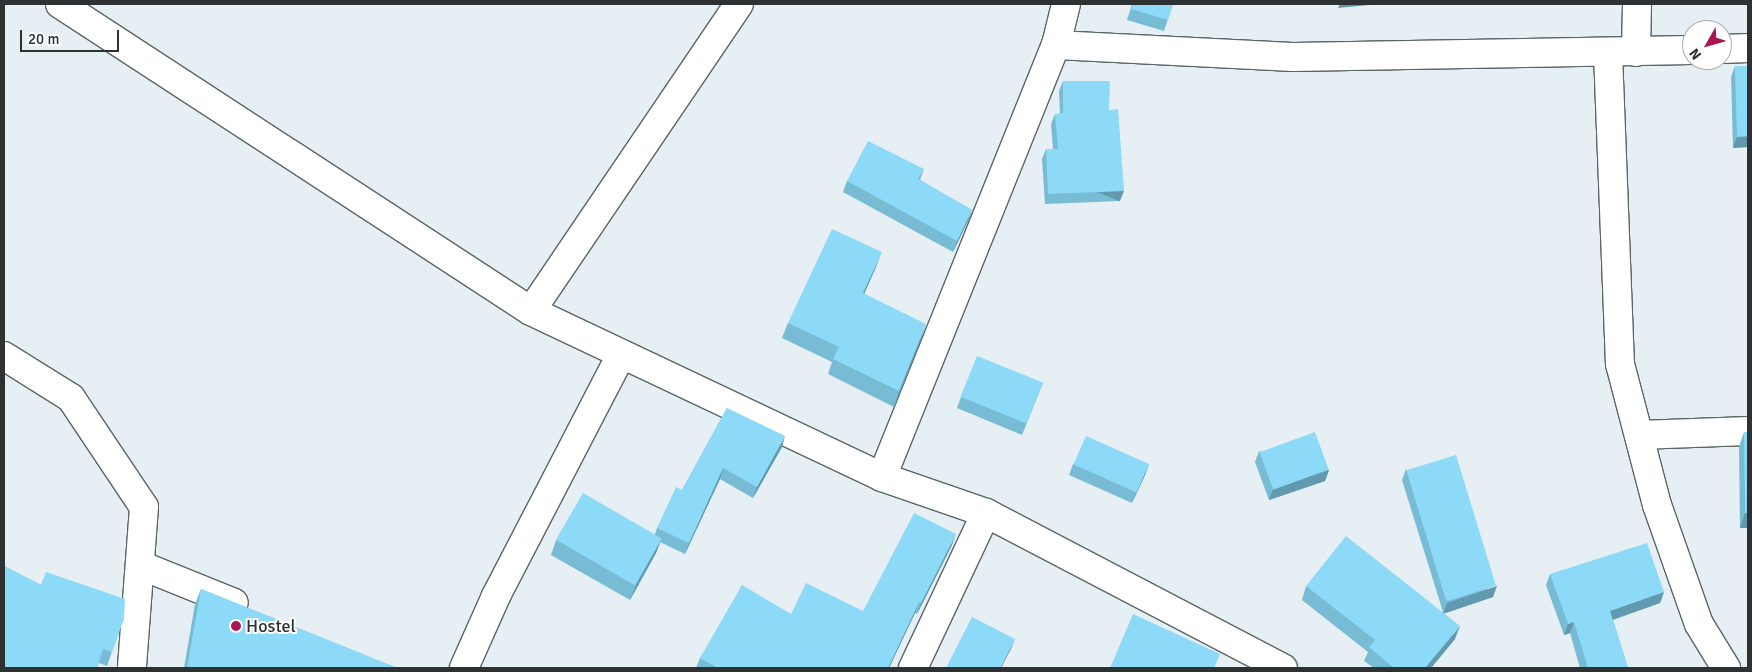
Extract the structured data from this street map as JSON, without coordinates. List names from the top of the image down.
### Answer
{
  "places": ["Hostel"],
  "scale_bar": "20 m",
  "north": "bottom left"
}
